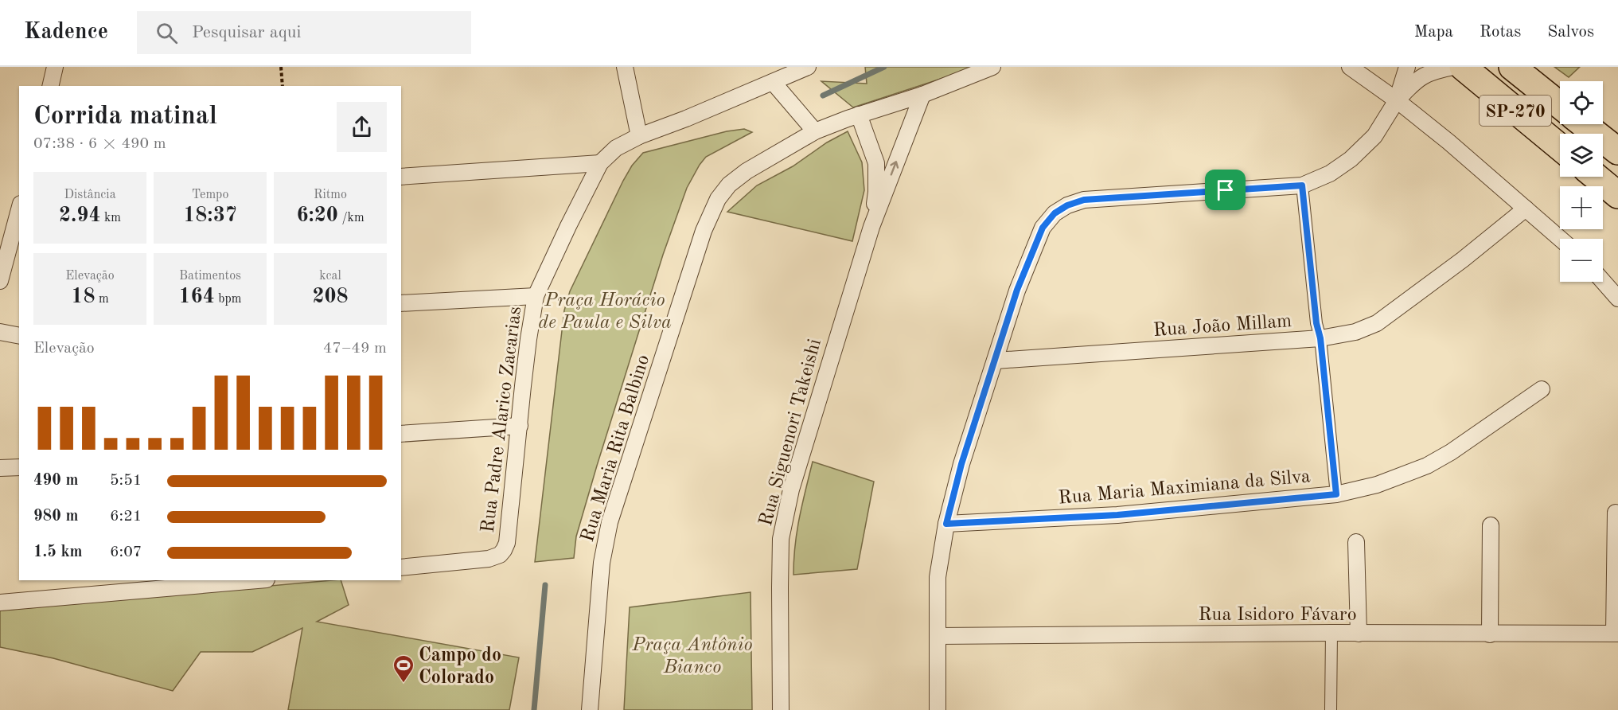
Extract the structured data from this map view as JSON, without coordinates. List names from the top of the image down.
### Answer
{
  "streets": {
    "highway": ["SP-270"],
    "street": [
      "Rua João Millam",
      "Rua Padre Alarico Zacarias",
      "Rua Siguenori Takeishi",
      "Rua Maria Rita Balbino",
      "Rua Maria Maximiana da Silva",
      "Rua Isidoro Fávaro"
    ]
  },
  "crossings": [
    ["Rua Siguenori Takeishi", "Rua Maria Rita Balbino"]
  ],
  "parks": ["Praça Horácio de Paula e Silva", "Praça Antônio Bianco"],
  "places": {
    "sports": ["Campo do Colorado"]
  },
  "page": {
    "header": "Kadence",
    "search": "Pesquisar aqui",
    "nav": ["Mapa", "Rotas", "Salvos"],
    "map_buttons": ["+", "−"],
    "heading": ["Corrida matinal", "07:38 · 6 × 490 m"],
    "stats": [
      ["Distância", "2.94 km"],
      ["Tempo", "18:37"],
      ["Ritmo", "6:20 /km"],
      ["Elevação", "18 m"],
      ["Batimentos", "164 bpm"],
      ["kcal", "208"]
    ],
    "chart": ["Elevação", "47–49 m"],
    "list": [
      {
        "name": "490 m",
        "note": "5:51"
      },
      {
        "name": "980 m",
        "note": "6:21"
      },
      {
        "name": "1.5 km",
        "note": "6:07"
      }
    ]
  }
}
